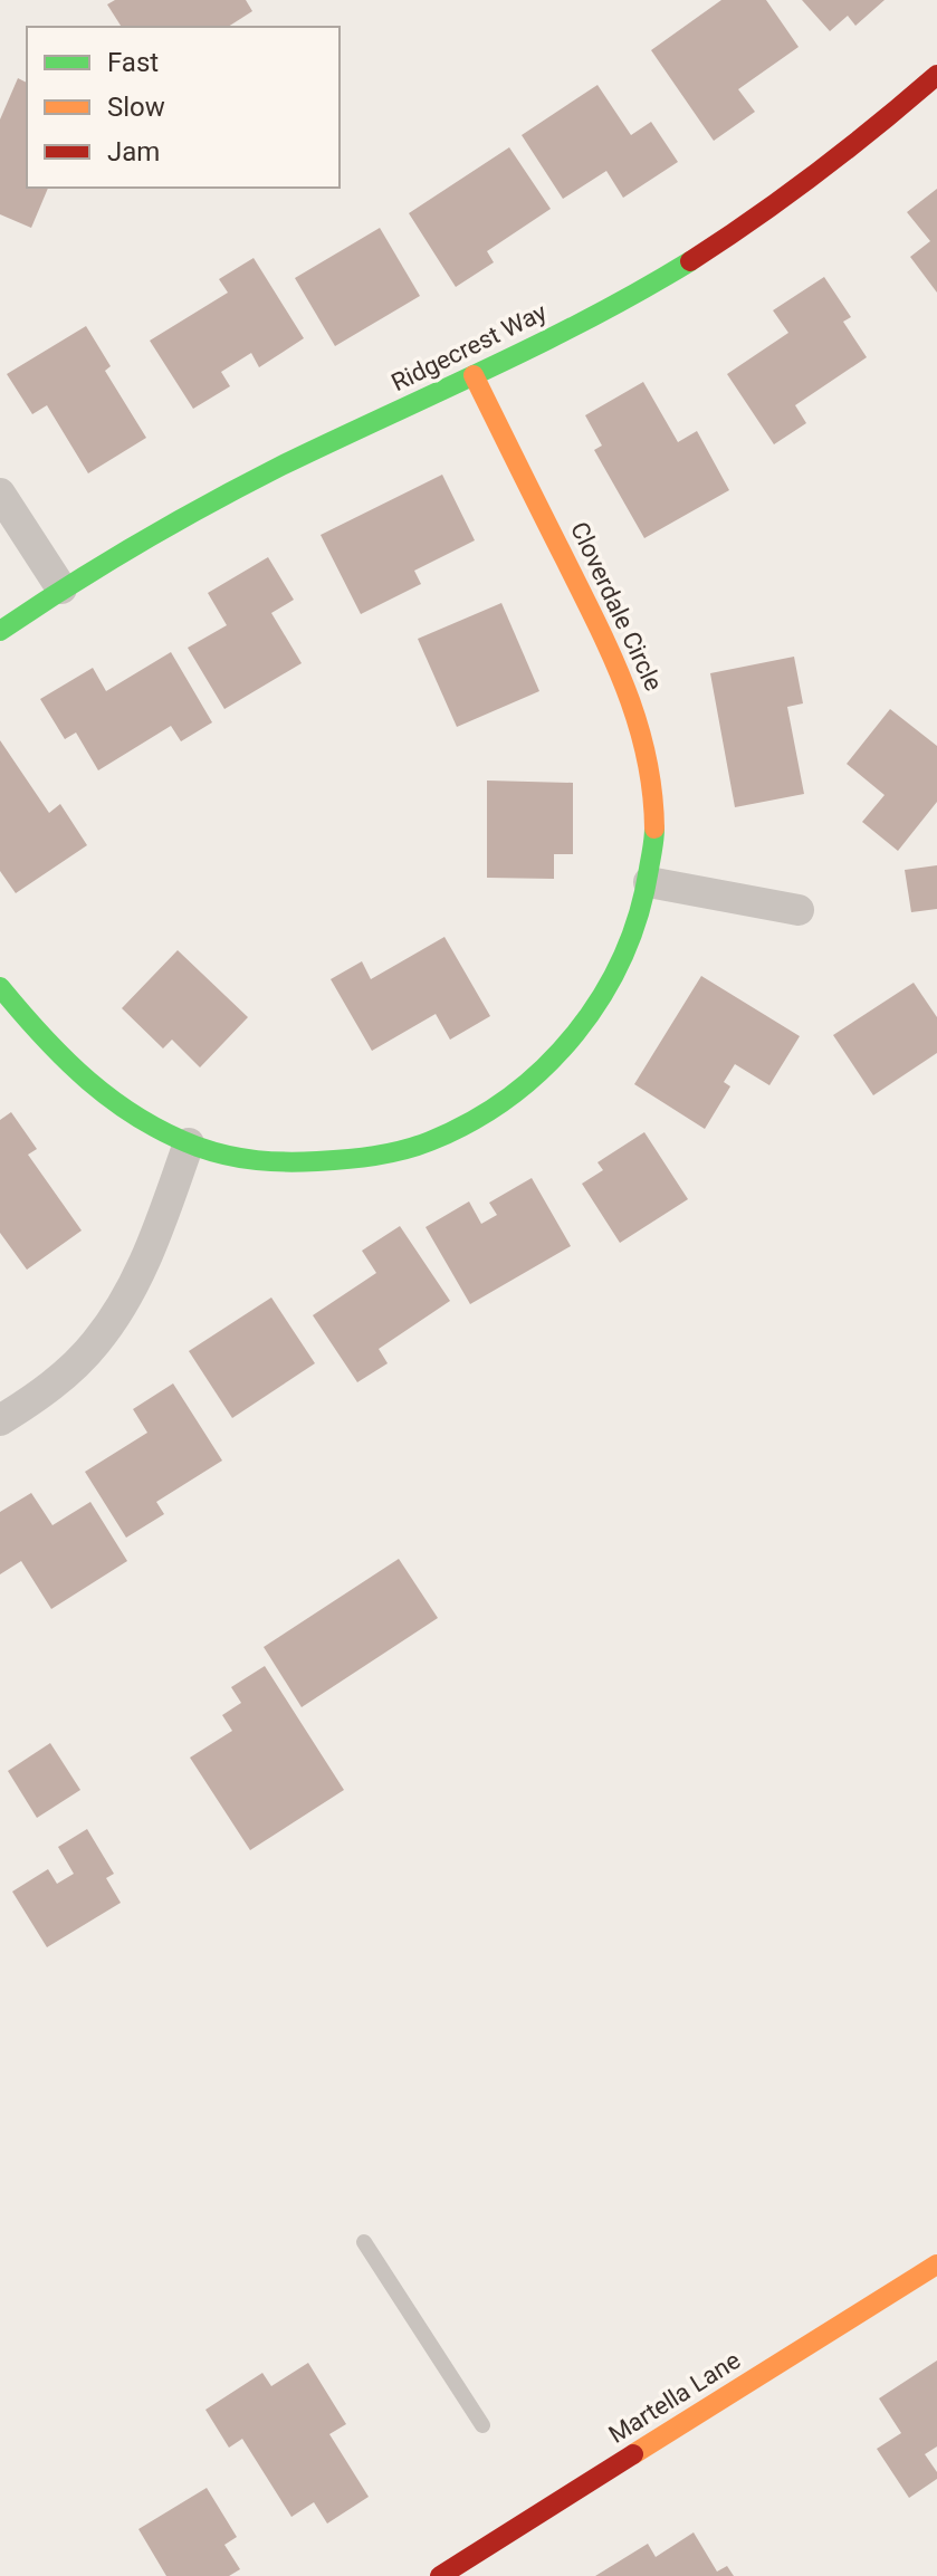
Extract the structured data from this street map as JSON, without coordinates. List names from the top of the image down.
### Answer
{
  "streets": {
    "street": ["Ridgecrest Way", "Cloverdale Circle", "Martella Lane"]
  },
  "crossings": [
    ["Ridgecrest Way", "Cloverdale Circle"]
  ],
  "legend": ["Fast", "Slow", "Jam"]
}
